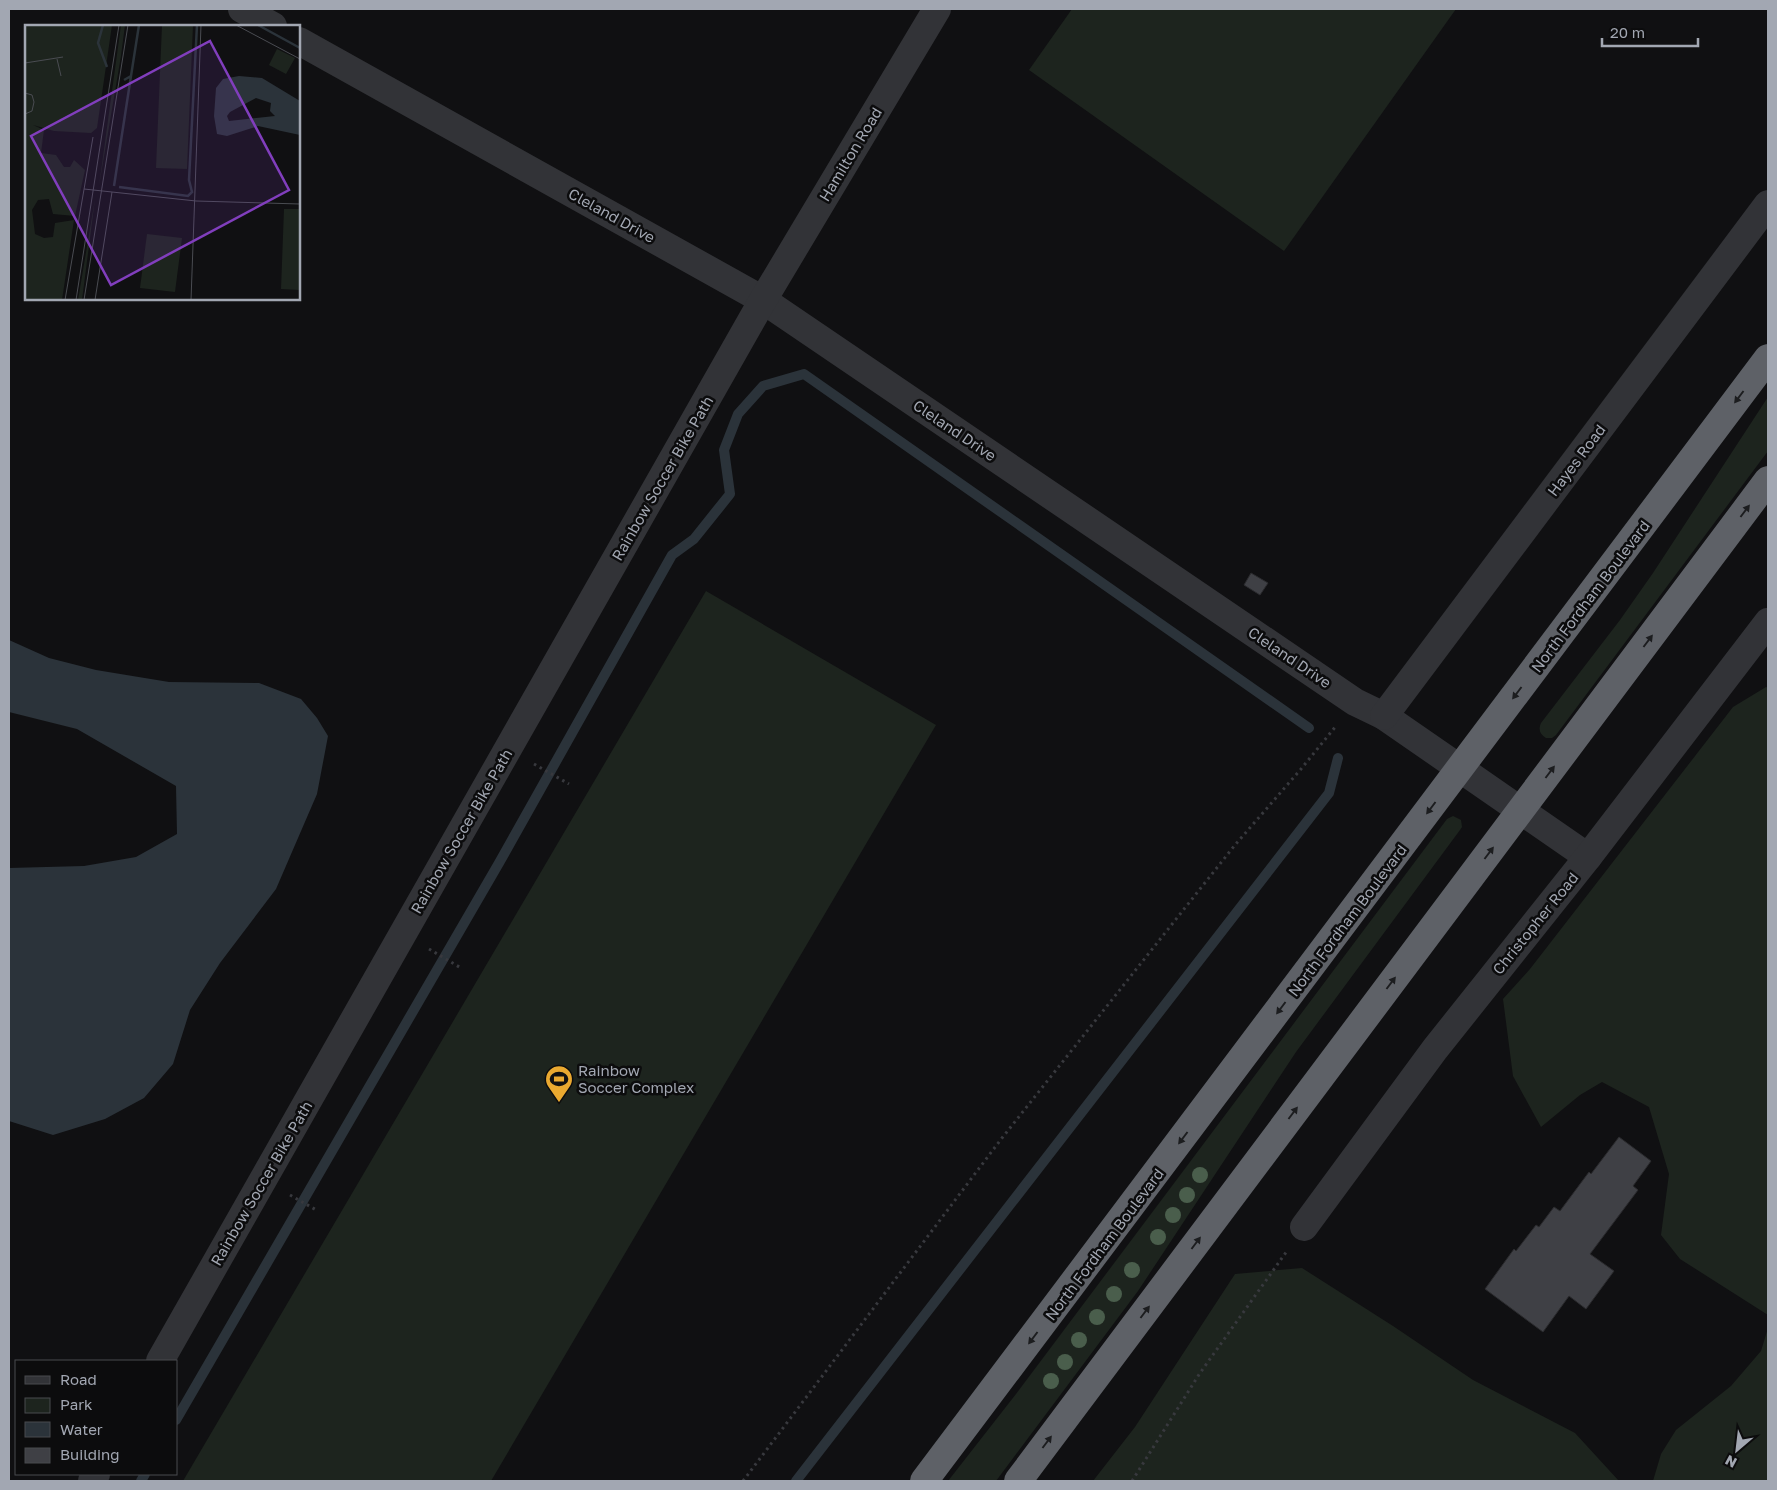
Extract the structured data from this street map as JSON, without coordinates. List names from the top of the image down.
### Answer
{
  "streets": {
    "highway": ["North Fordham Boulevard"],
    "street": [
      "Hamilton Road",
      "Cleland Drive",
      "Hayes Road",
      "Rainbow Soccer Bike Path",
      "Christopher Road"
    ]
  },
  "crossings": [
    ["Hamilton Road", "Cleland Drive"],
    ["Hamilton Road", "Rainbow Soccer Bike Path"],
    ["Cleland Drive", "Hayes Road"],
    ["Cleland Drive", "Rainbow Soccer Bike Path"],
    ["Cleland Drive", "North Fordham Boulevard"],
    ["Cleland Drive", "Christopher Road"]
  ],
  "places": {
    "sports": ["Rainbow Soccer Complex"]
  },
  "legend": [
    "Road",
    "Park",
    "Water",
    "Building"
  ],
  "scale_bar": "20 m",
  "north": "bottom left"
}
